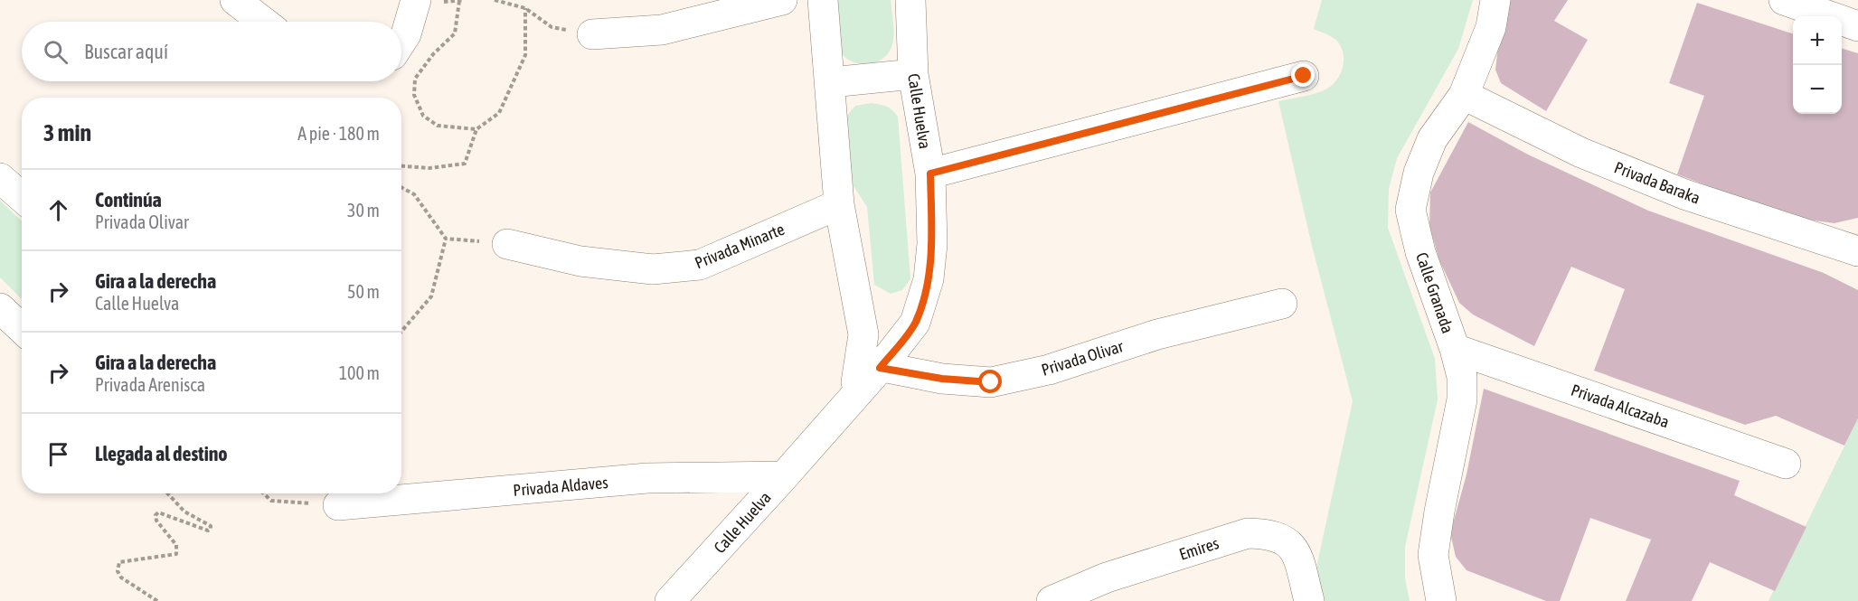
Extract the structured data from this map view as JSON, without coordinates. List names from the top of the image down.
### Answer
{
  "streets": {
    "street": [
      "Calle Huelva",
      "Privada Baraka",
      "Privada Minarte",
      "Calle Granada",
      "Privada Olivar",
      "Privada Alcazaba",
      "Privada Aldaves",
      "Emires"
    ]
  },
  "crossings": [
    ["Calle Huelva", "Privada Minarte"],
    ["Calle Huelva", "Privada Olivar"],
    ["Calle Huelva", "Privada Aldaves"],
    ["Privada Baraka", "Calle Granada"],
    ["Calle Granada", "Privada Alcazaba"]
  ],
  "page": {
    "map_buttons": ["+", "−"],
    "search": "Buscar aquí",
    "heading": ["3 min", "A pie · 180 m"],
    "list": [
      ["Continúa", "Privada Olivar", "30 m"],
      ["Gira a la derecha", "Calle Huelva", "50 m"],
      ["Gira a la derecha", "Privada Arenisca", "100 m"],
      "Llegada al destino"
    ]
  }
}
